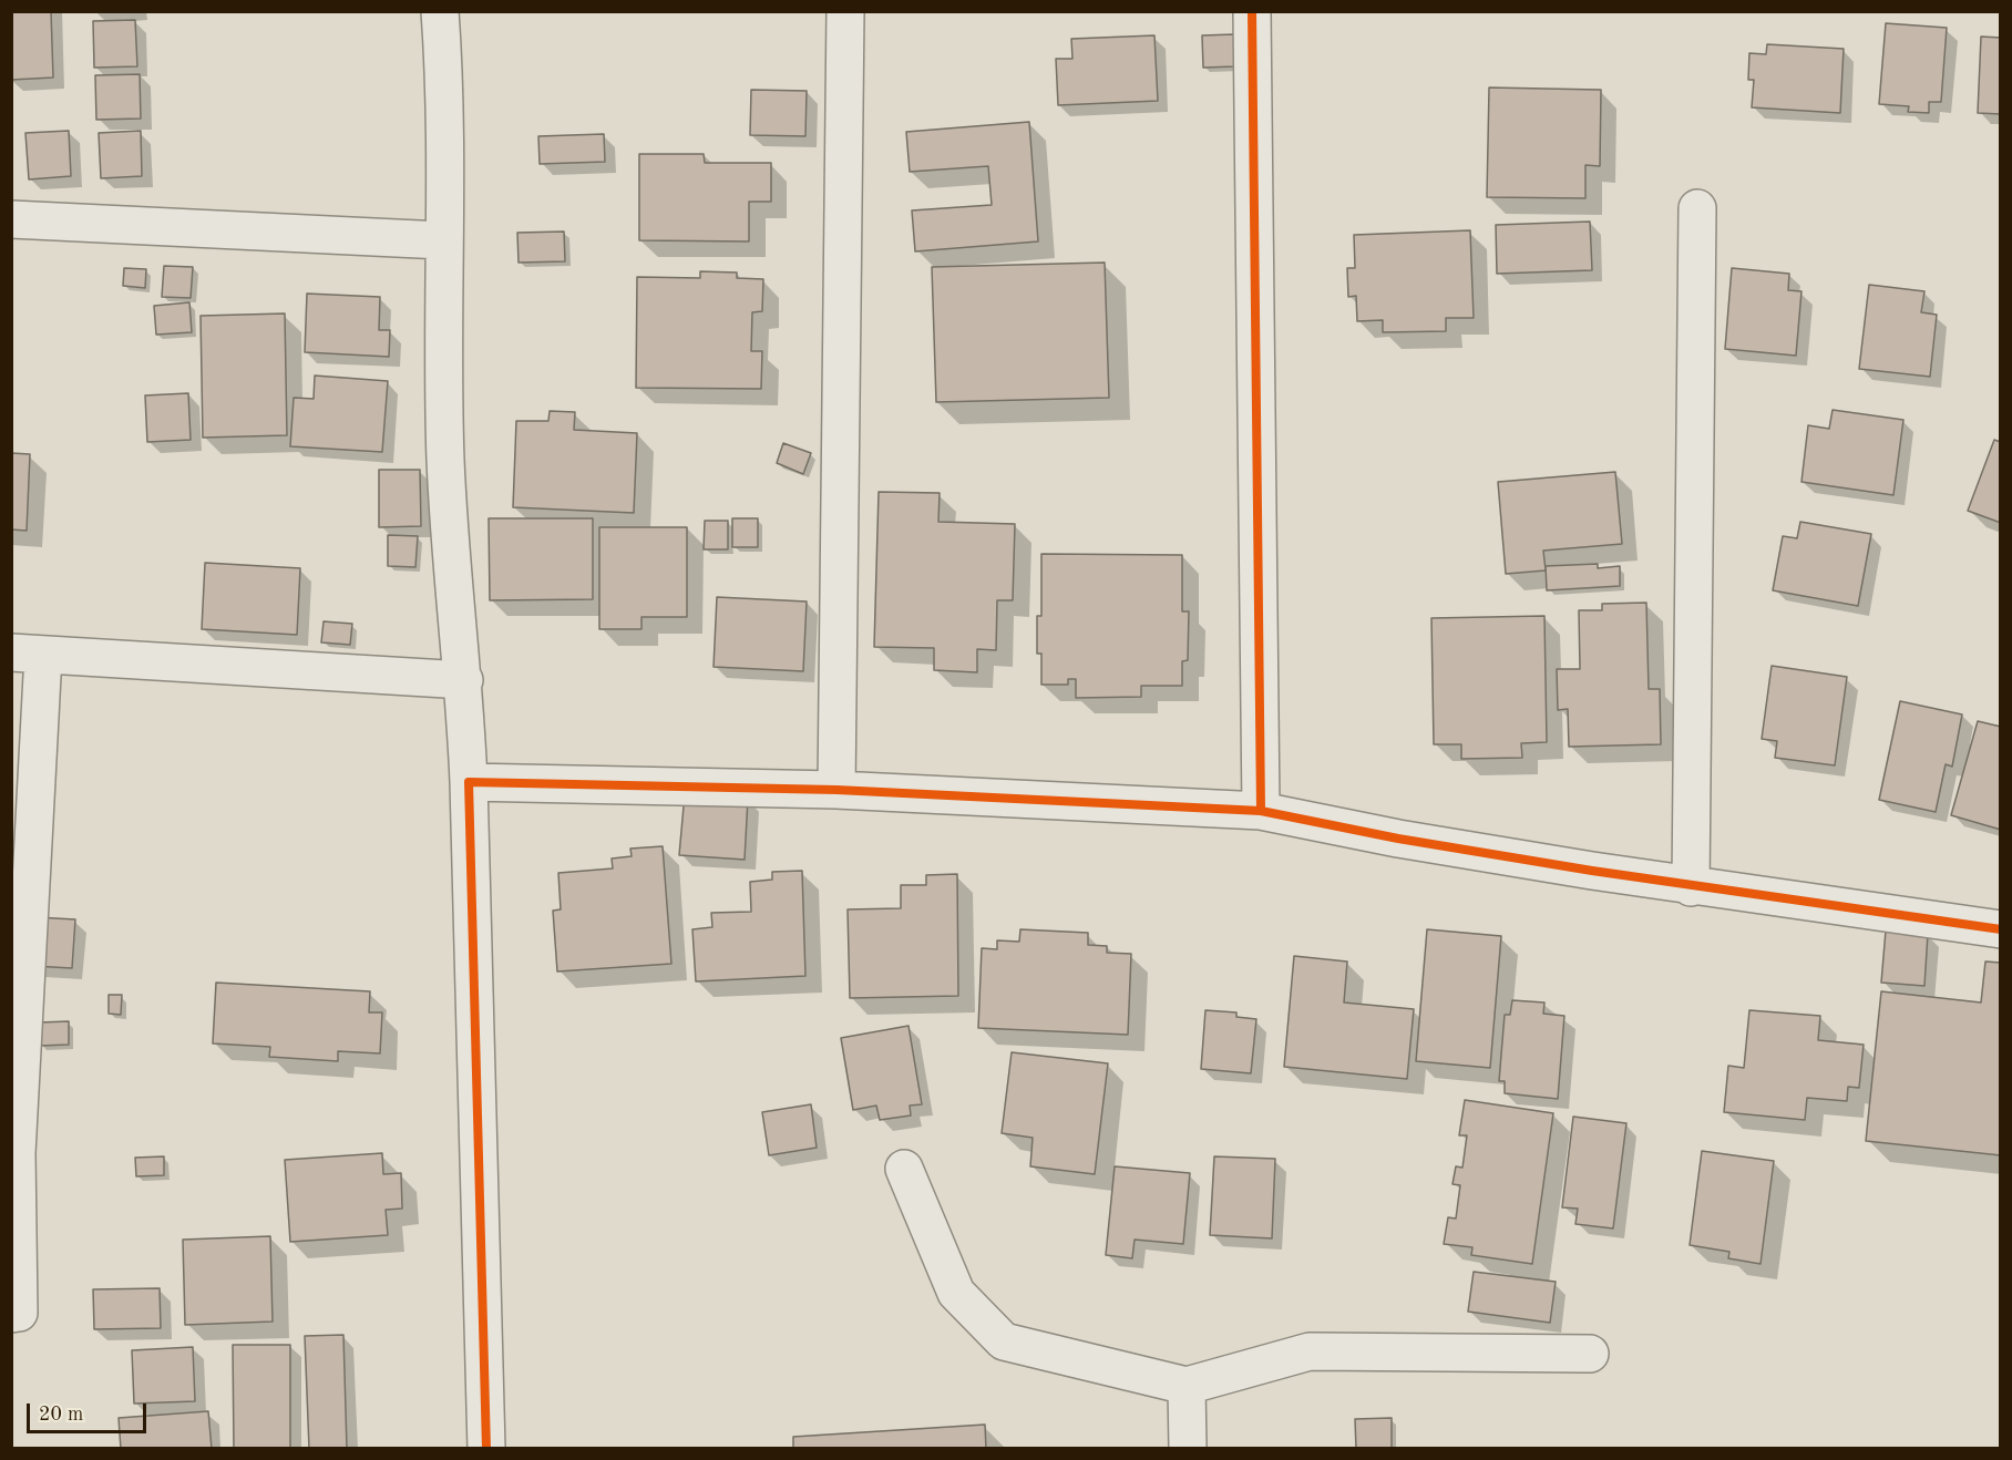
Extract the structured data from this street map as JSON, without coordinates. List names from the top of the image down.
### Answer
{
  "scale_bar": "20 m"
}
